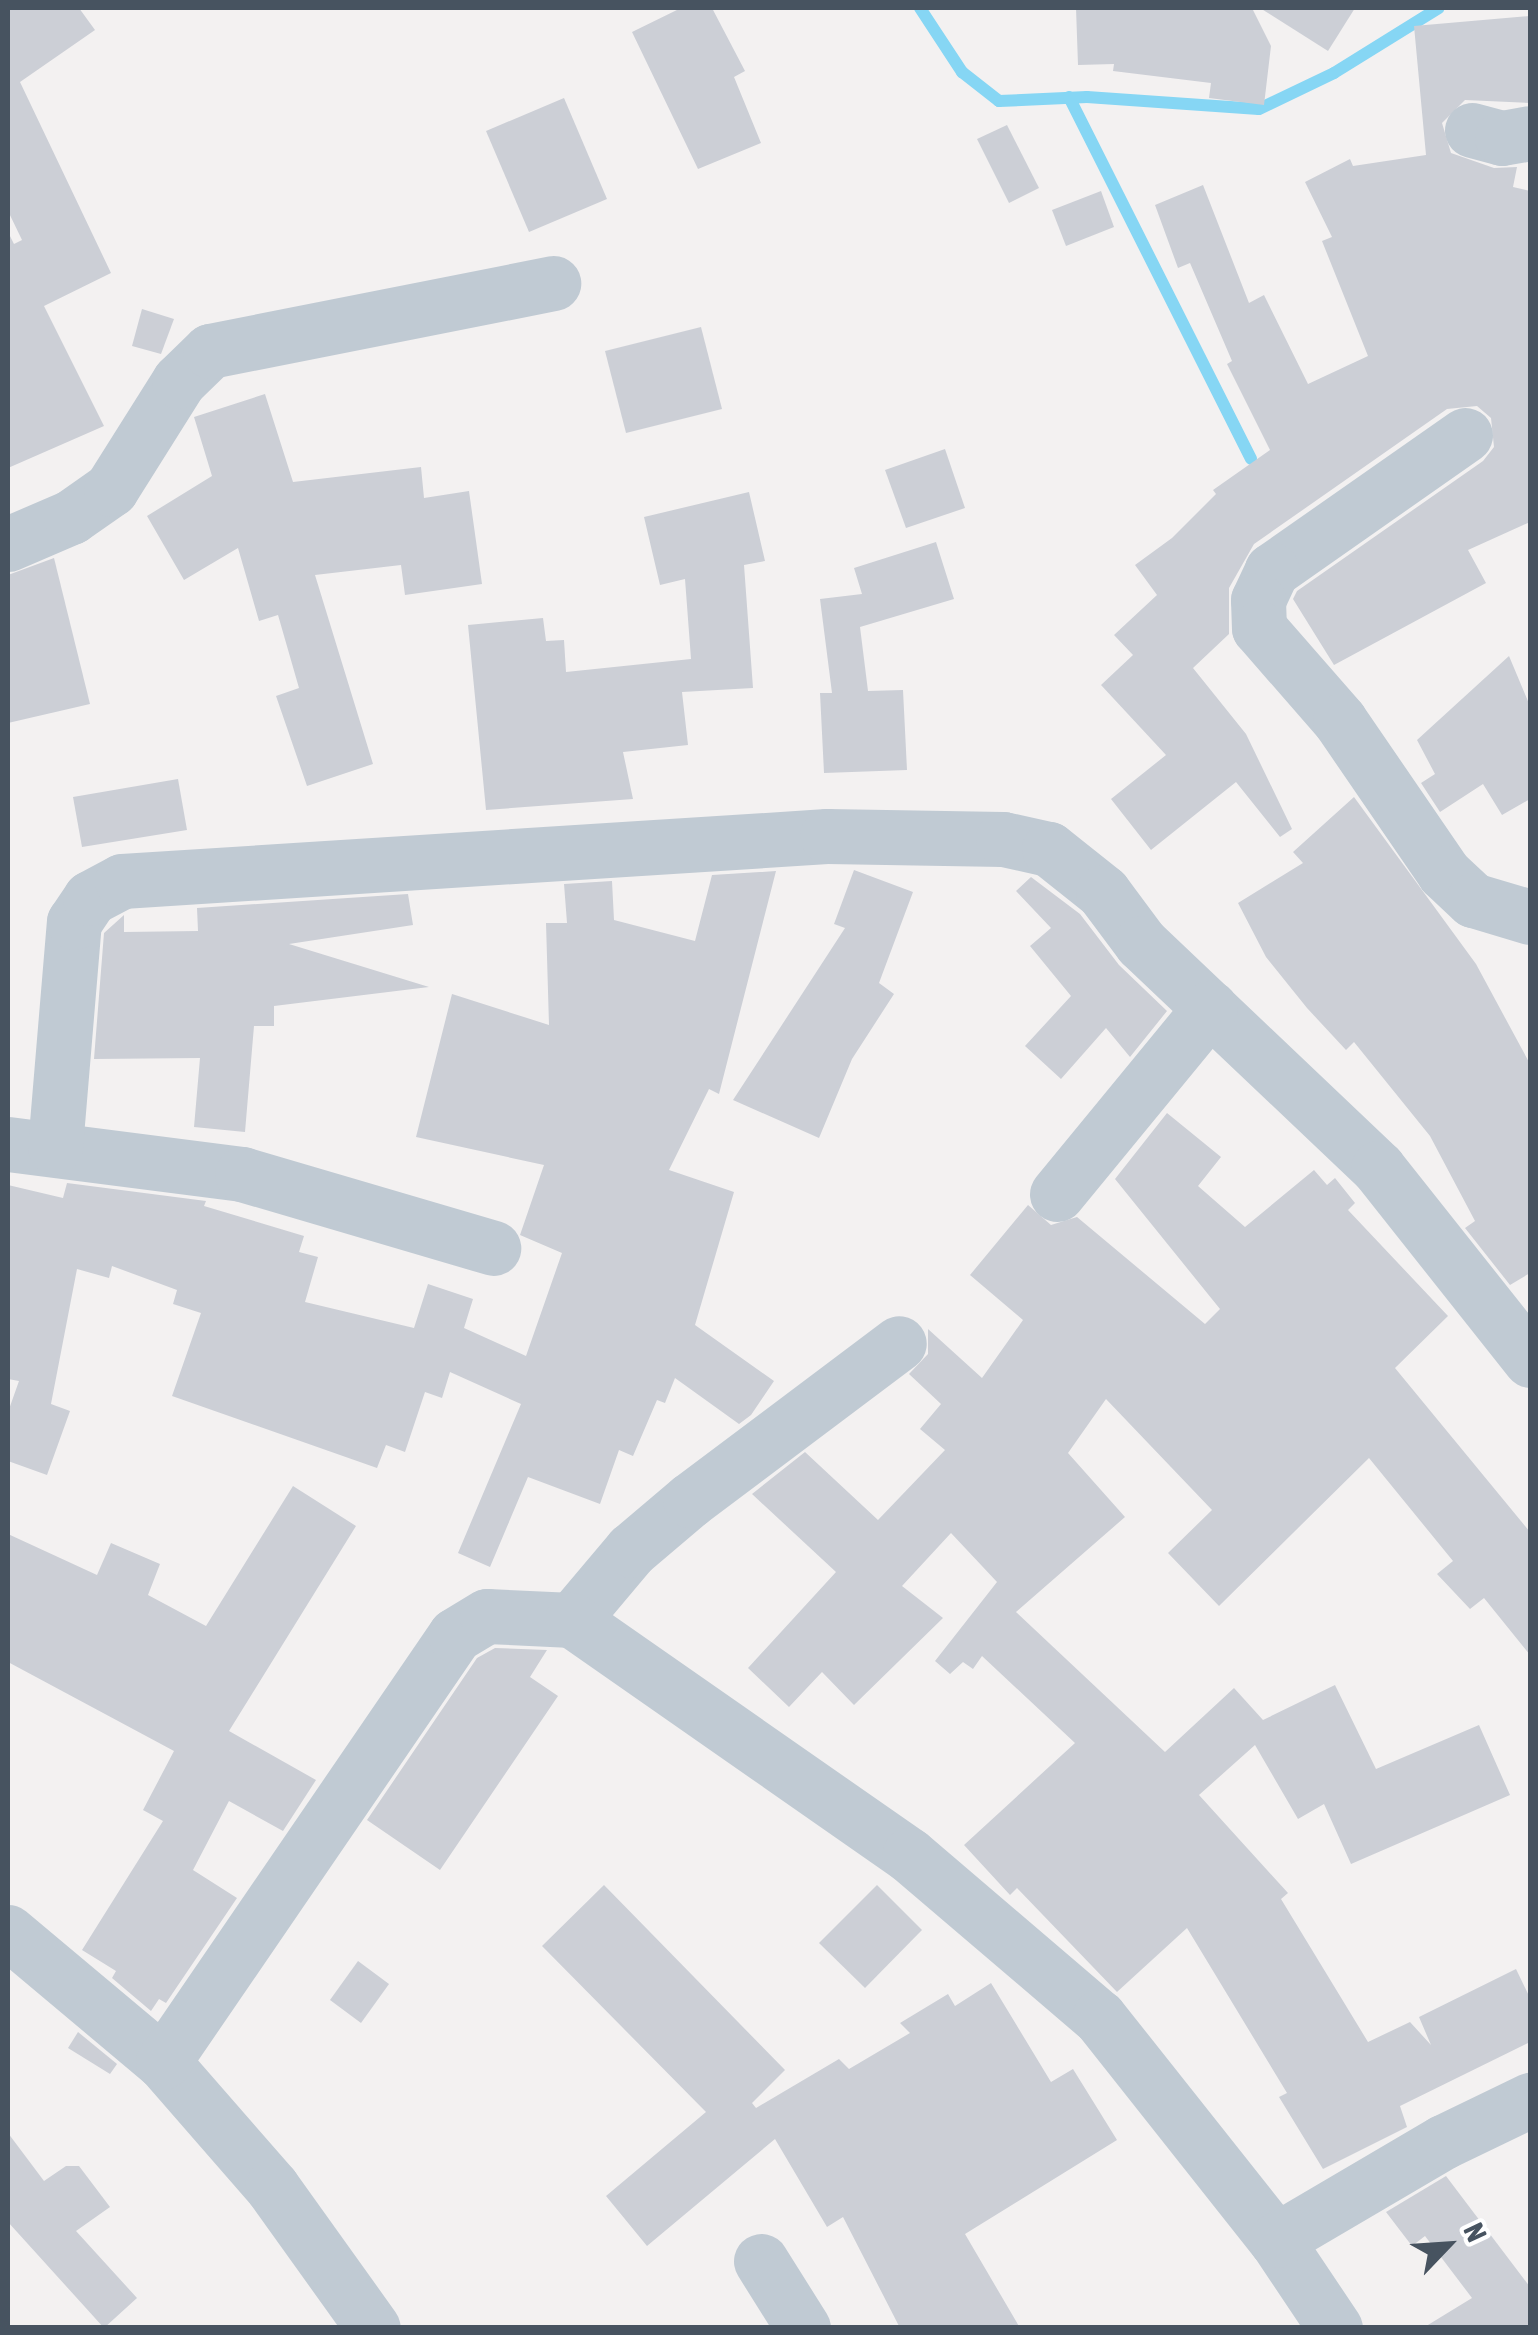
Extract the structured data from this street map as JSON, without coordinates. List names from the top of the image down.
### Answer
{
  "north": "top right"
}
